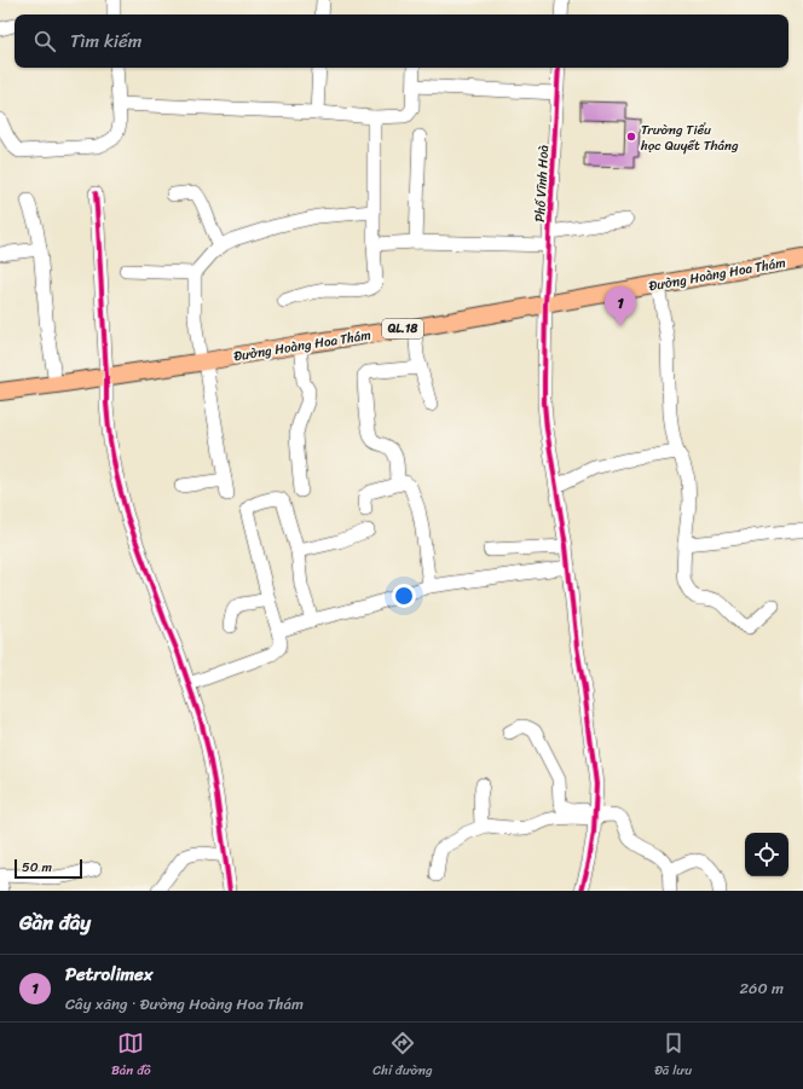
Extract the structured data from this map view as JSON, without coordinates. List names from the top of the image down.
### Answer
{
  "streets": {
    "main road": ["Đường Hoàng Hoa Thám", "QL.18"],
    "street": ["Phố Vĩnh Hoà"]
  },
  "crossings": [
    ["Phố Vĩnh Hoà", "Đường Hoàng Hoa Thám"]
  ],
  "places": ["Trường Tiểu học Quyết Thắng"],
  "scale_bar": "50 m",
  "page": {
    "search": "Tìm kiếm",
    "pins": "1",
    "scale": "50 m",
    "heading": "Gần đây",
    "list": [
      {
        "mark": "1",
        "name": "Petrolimex",
        "note": "Cây xăng · Đường Hoàng Hoa Thám",
        "value": "260 m"
      }
    ],
    "nav": ["Bản đồ", "Chỉ đường", "Đã lưu"]
  }
}
